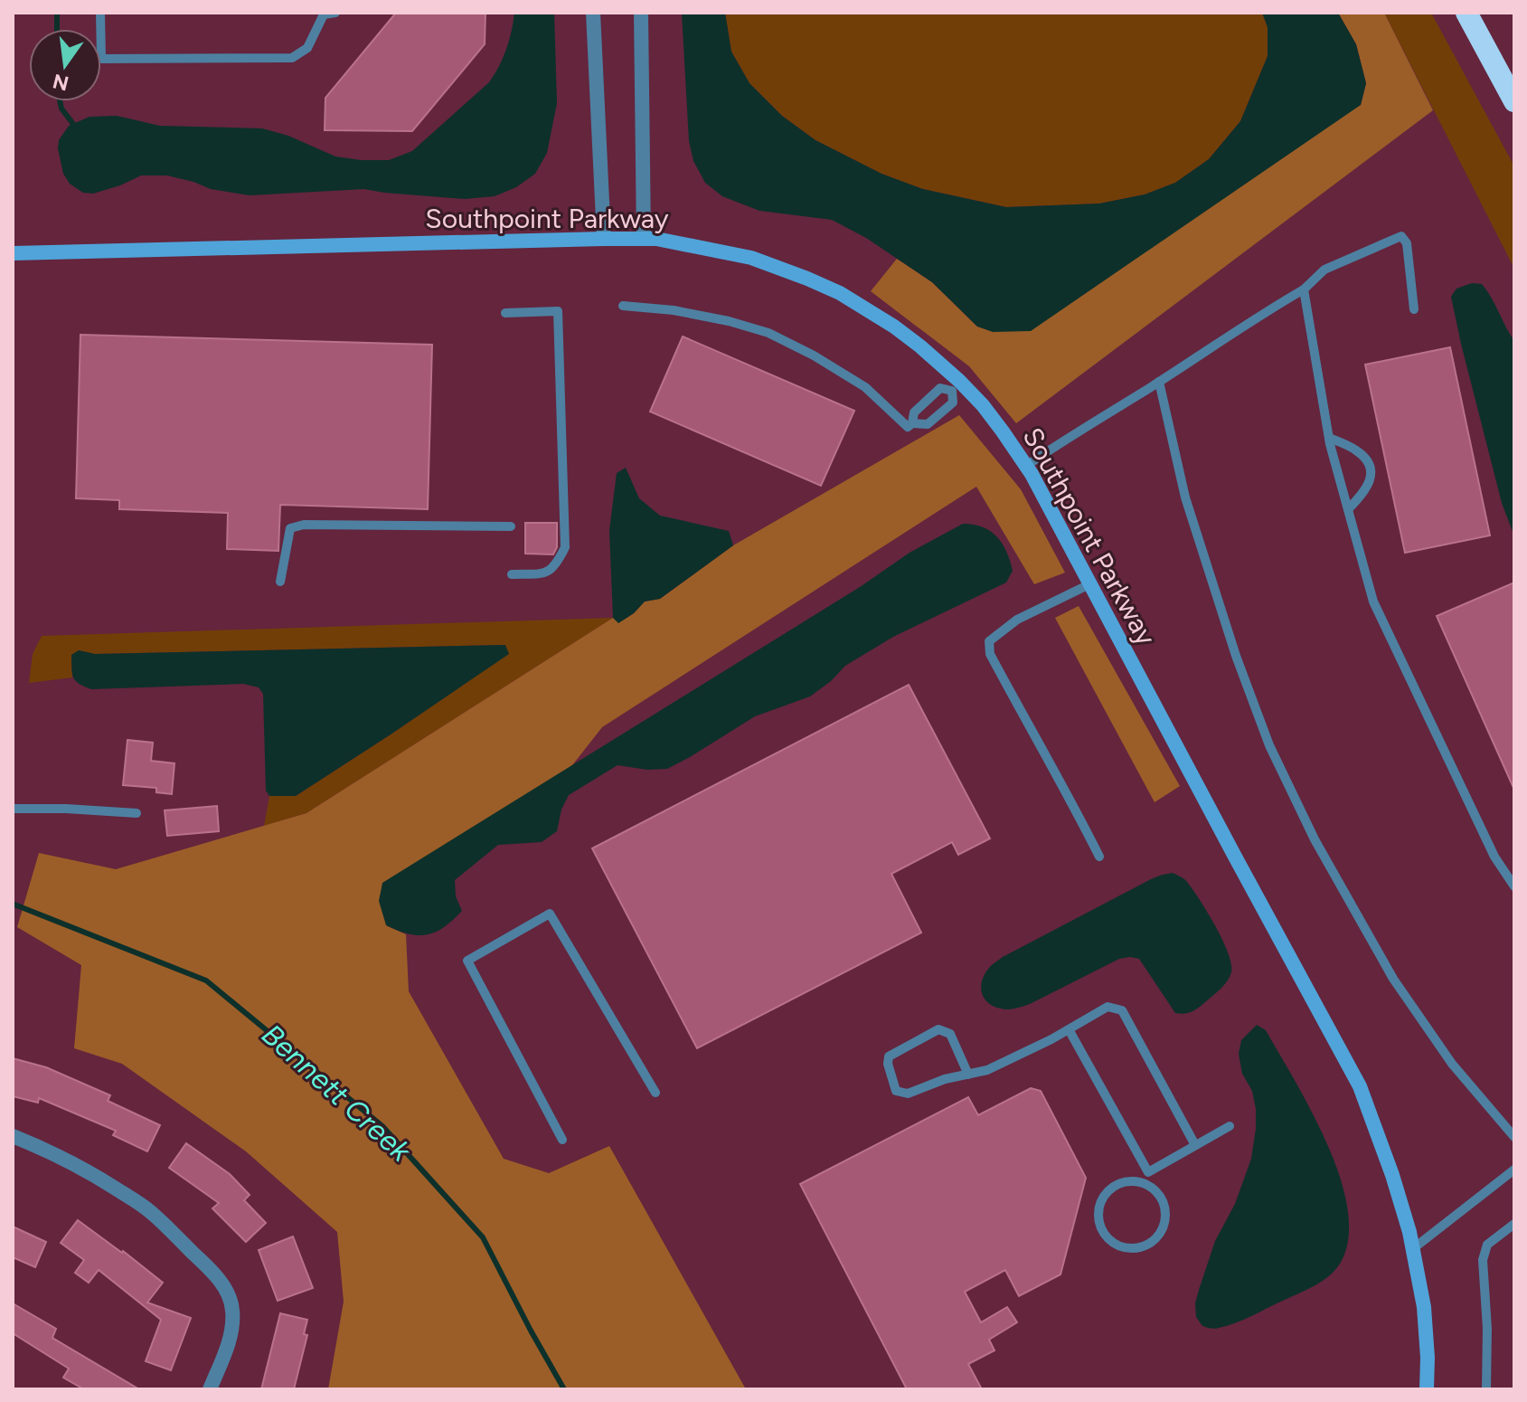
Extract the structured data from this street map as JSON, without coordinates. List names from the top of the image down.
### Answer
{
  "streets": {
    "main road": ["Southpoint Parkway"]
  },
  "water": ["Bennett Creek"],
  "north": "bottom"
}
